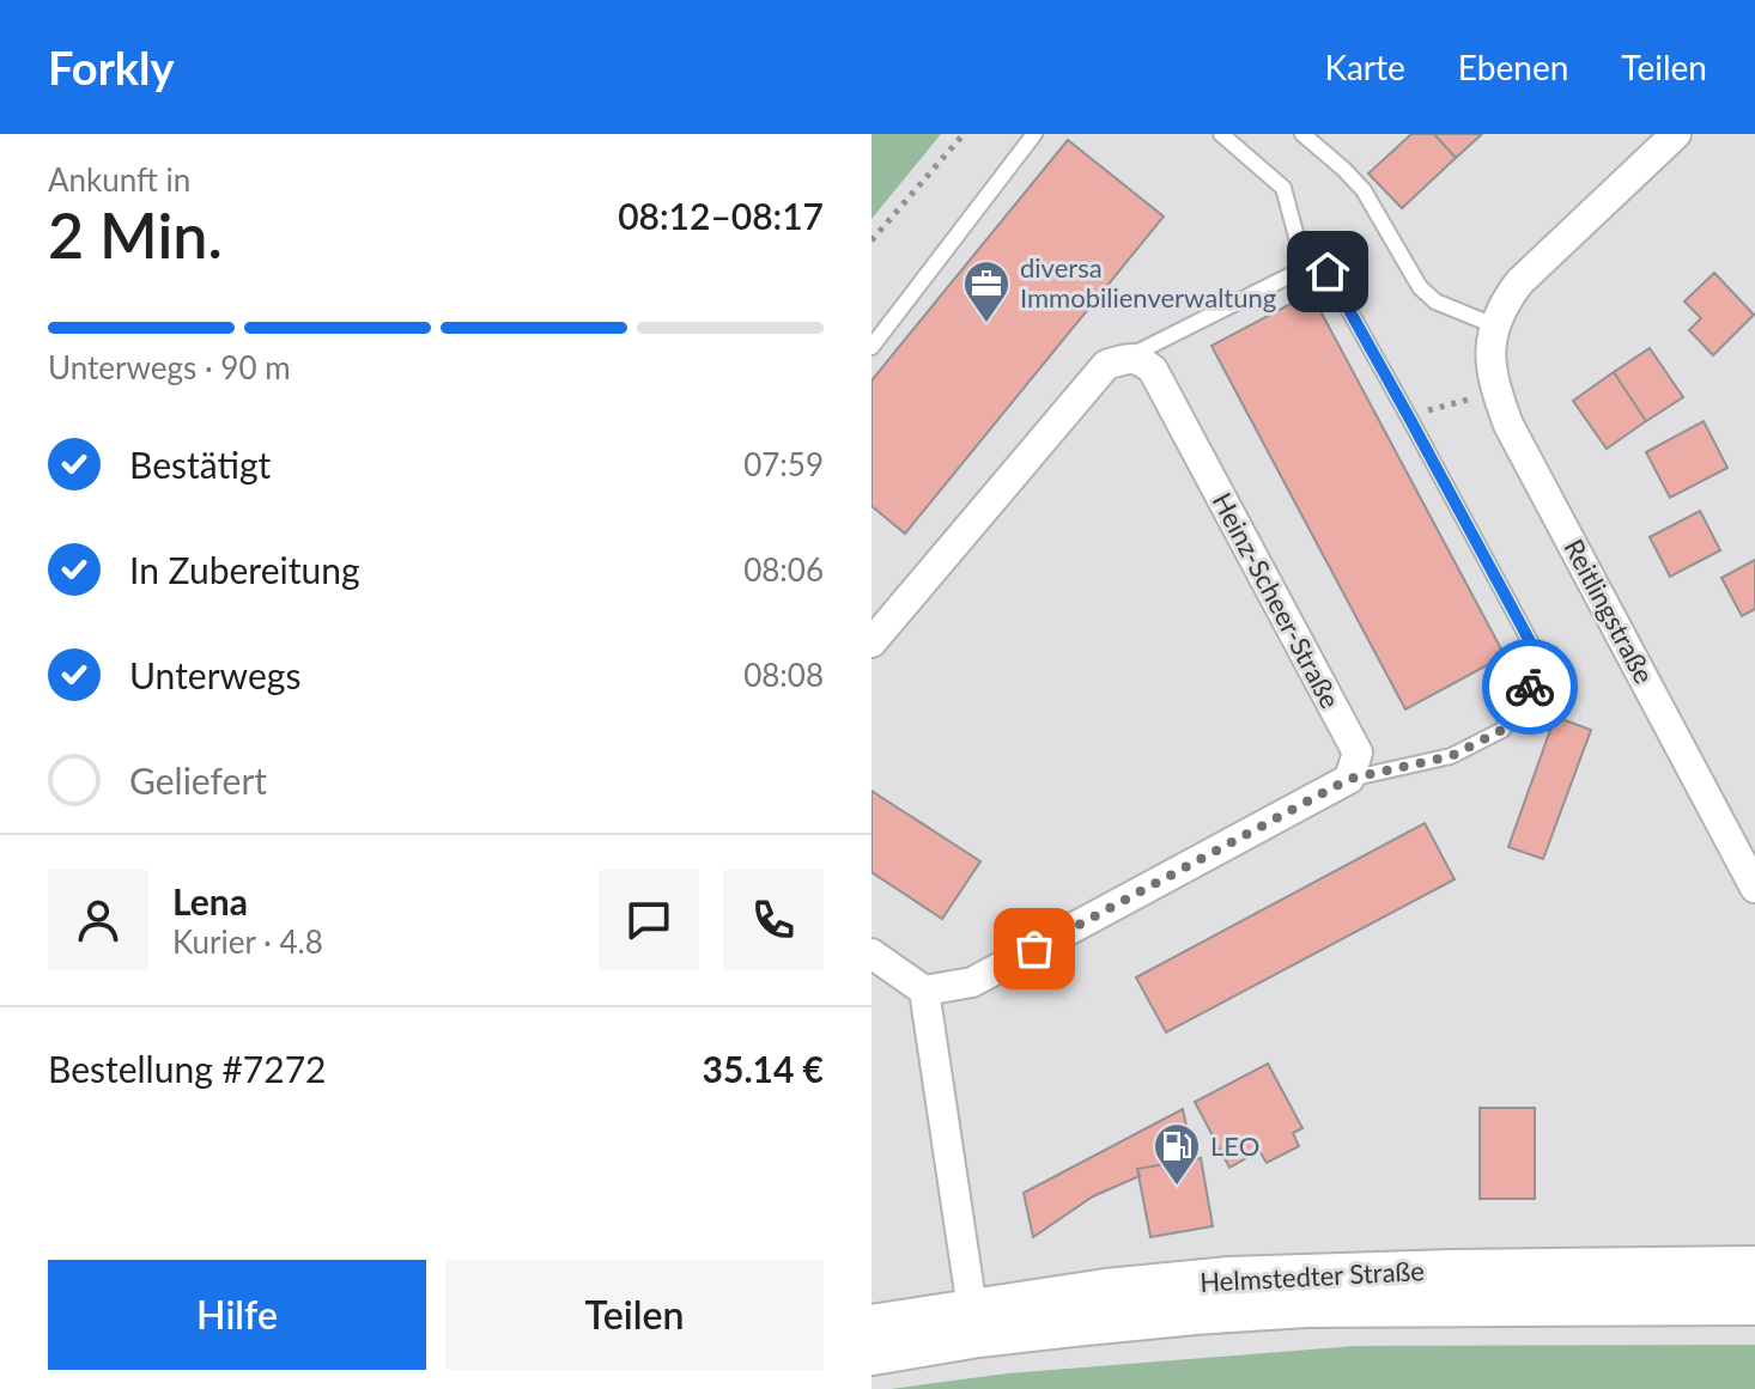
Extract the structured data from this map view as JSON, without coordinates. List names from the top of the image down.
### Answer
{
  "streets": {
    "street": ["Heinz-Scheer-Straße", "Reitlingstraße", "Helmstedter Straße"]
  },
  "places": {
    "office": ["diversa Immobilienverwaltung"],
    "fuel station": ["LEO"]
  },
  "page": {
    "header": "Forkly",
    "nav": ["Karte", "Ebenen", "Teilen"],
    "heading": ["2 Min.", "Ankunft in", "08:12–08:17"],
    "panel": [
      "Lena",
      "Kurier · 4.8",
      "Bestellung #7272",
      "35.14 €"
    ],
    "bar": "Unterwegs · 90 m",
    "list": [
      ["Bestätigt", "07:59"],
      ["In Zubereitung", "08:06"],
      ["Unterwegs", "08:08"],
      "Geliefert"
    ],
    "buttons": ["Hilfe", "Teilen"]
  }
}
